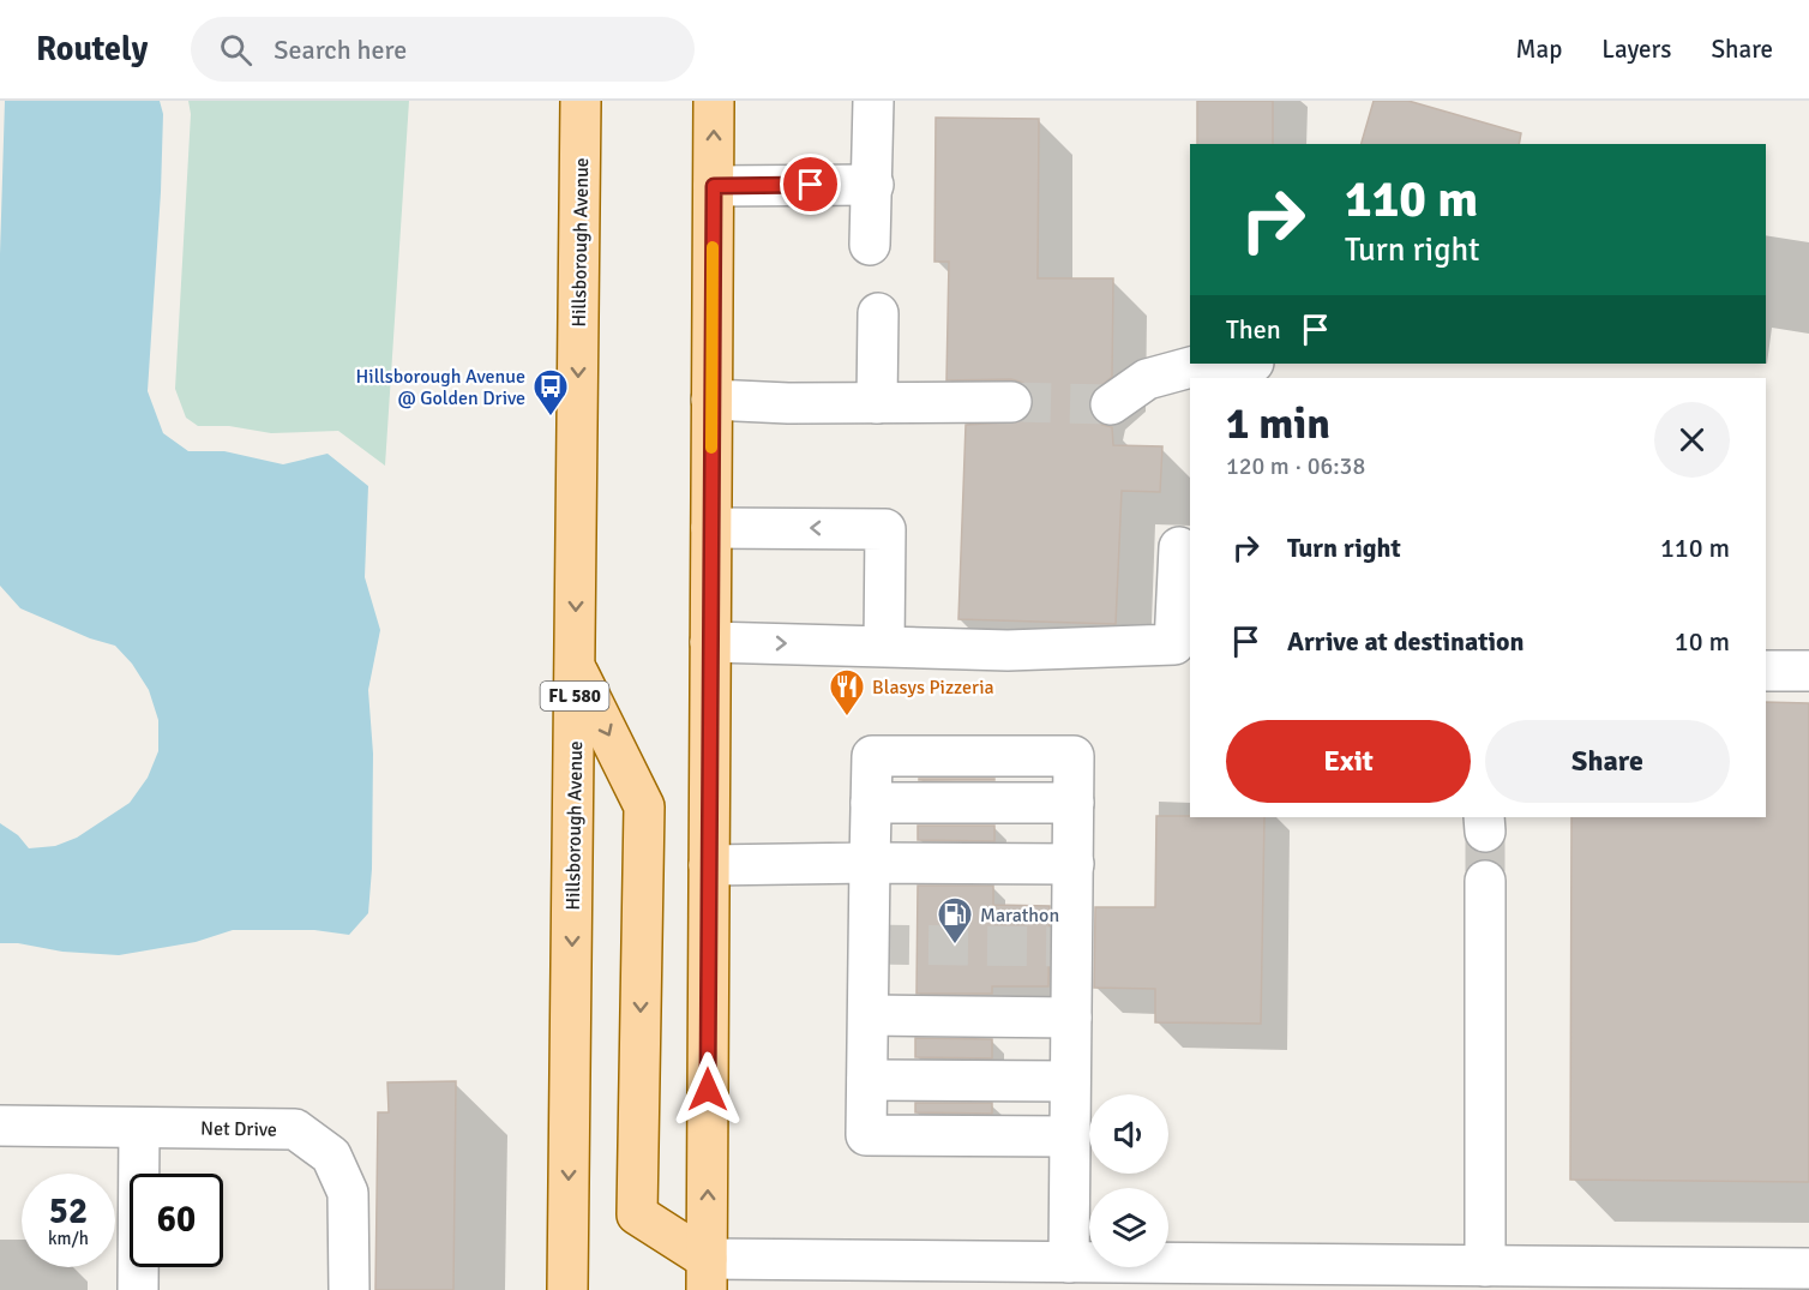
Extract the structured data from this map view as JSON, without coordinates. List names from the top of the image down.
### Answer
{
  "streets": {
    "main road": ["Hillsborough Avenue", "FL 580"],
    "lane": ["Net Drive"]
  },
  "places": {
    "bus stop": ["Hillsborough Avenue @ Golden Drive"],
    "restaurant": ["Blasys Pizzeria"],
    "fuel station": ["Marathon"]
  },
  "page": {
    "header": "Routely",
    "search": "Search here",
    "nav": ["Map", "Layers", "Share"],
    "turn": ["110 m", "Turn right"],
    "then": "Then",
    "heading": ["1 min", "120 m · 06:38"],
    "list": [
      {
        "name": "Turn right",
        "value": "110 m"
      },
      {
        "name": "Arrive at destination",
        "value": "10 m"
      }
    ],
    "buttons": ["Exit", "Share"],
    "speed": "52 km/h",
    "limit": "60"
  }
}
